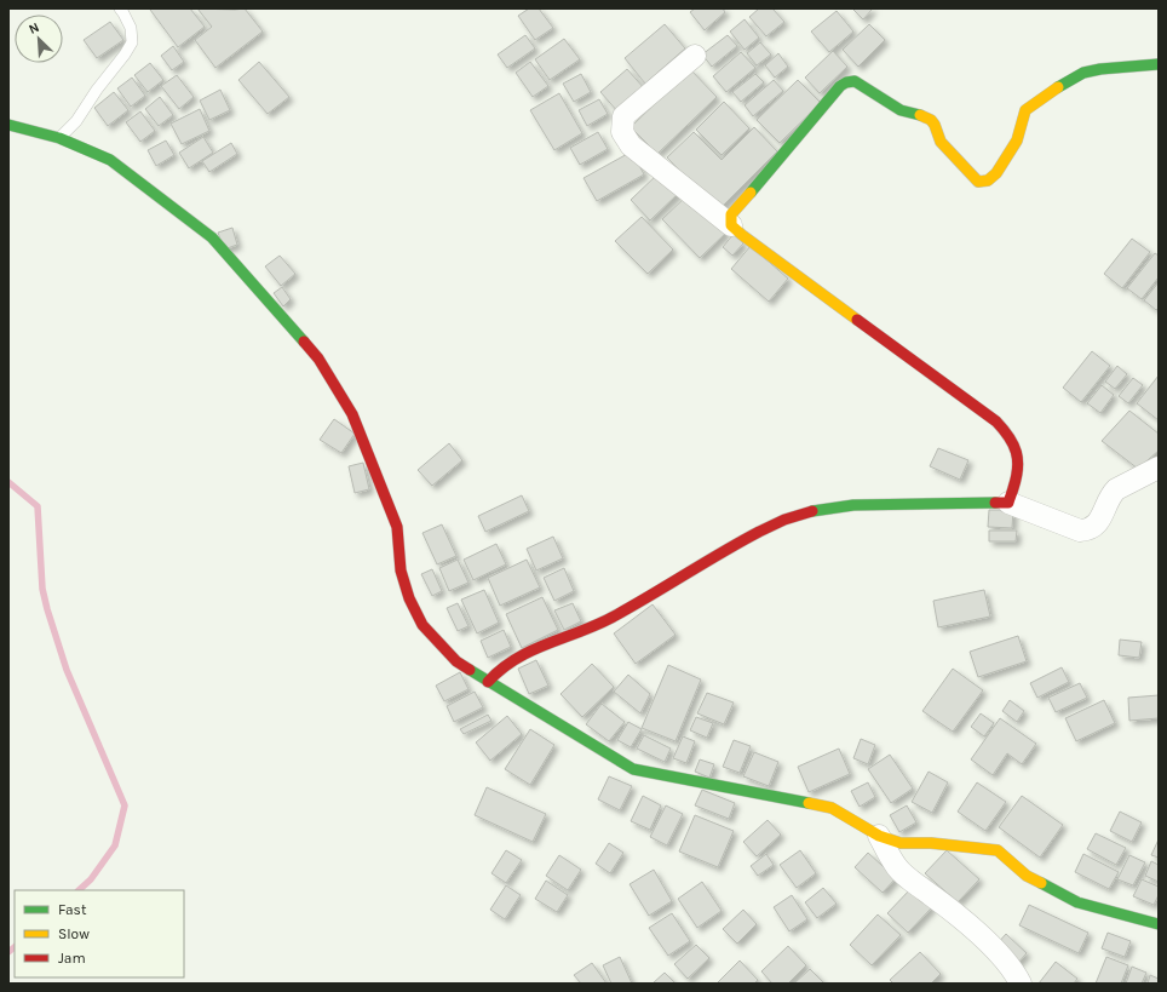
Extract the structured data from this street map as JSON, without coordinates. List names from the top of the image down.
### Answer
{
  "legend": ["Fast", "Slow", "Jam"],
  "north": "top left"
}
